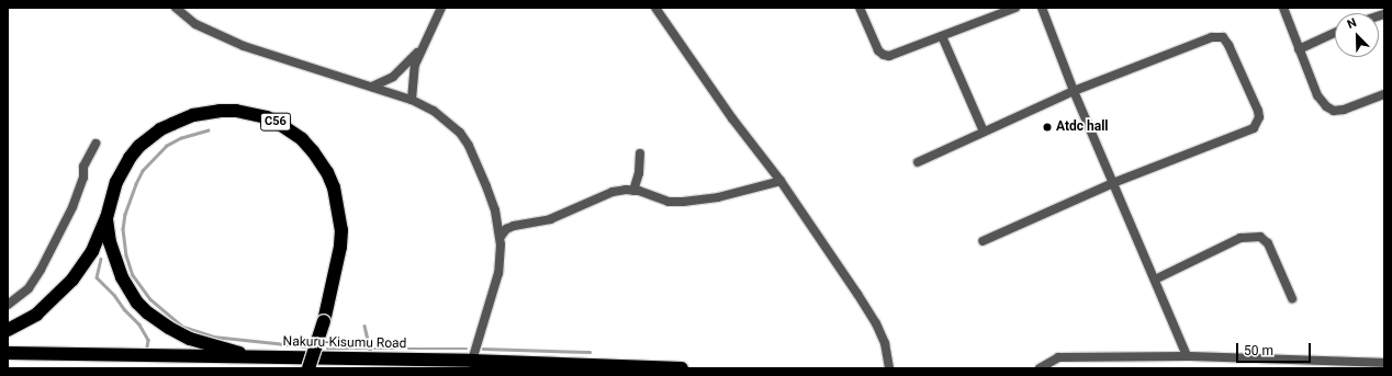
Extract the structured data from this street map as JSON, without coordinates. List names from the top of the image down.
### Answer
{
  "streets": {
    "highway": ["C56", "Nakuru-Kisumu Road"]
  },
  "places": ["Atdc hall"],
  "scale_bar": "50 m",
  "north": "top left"
}
